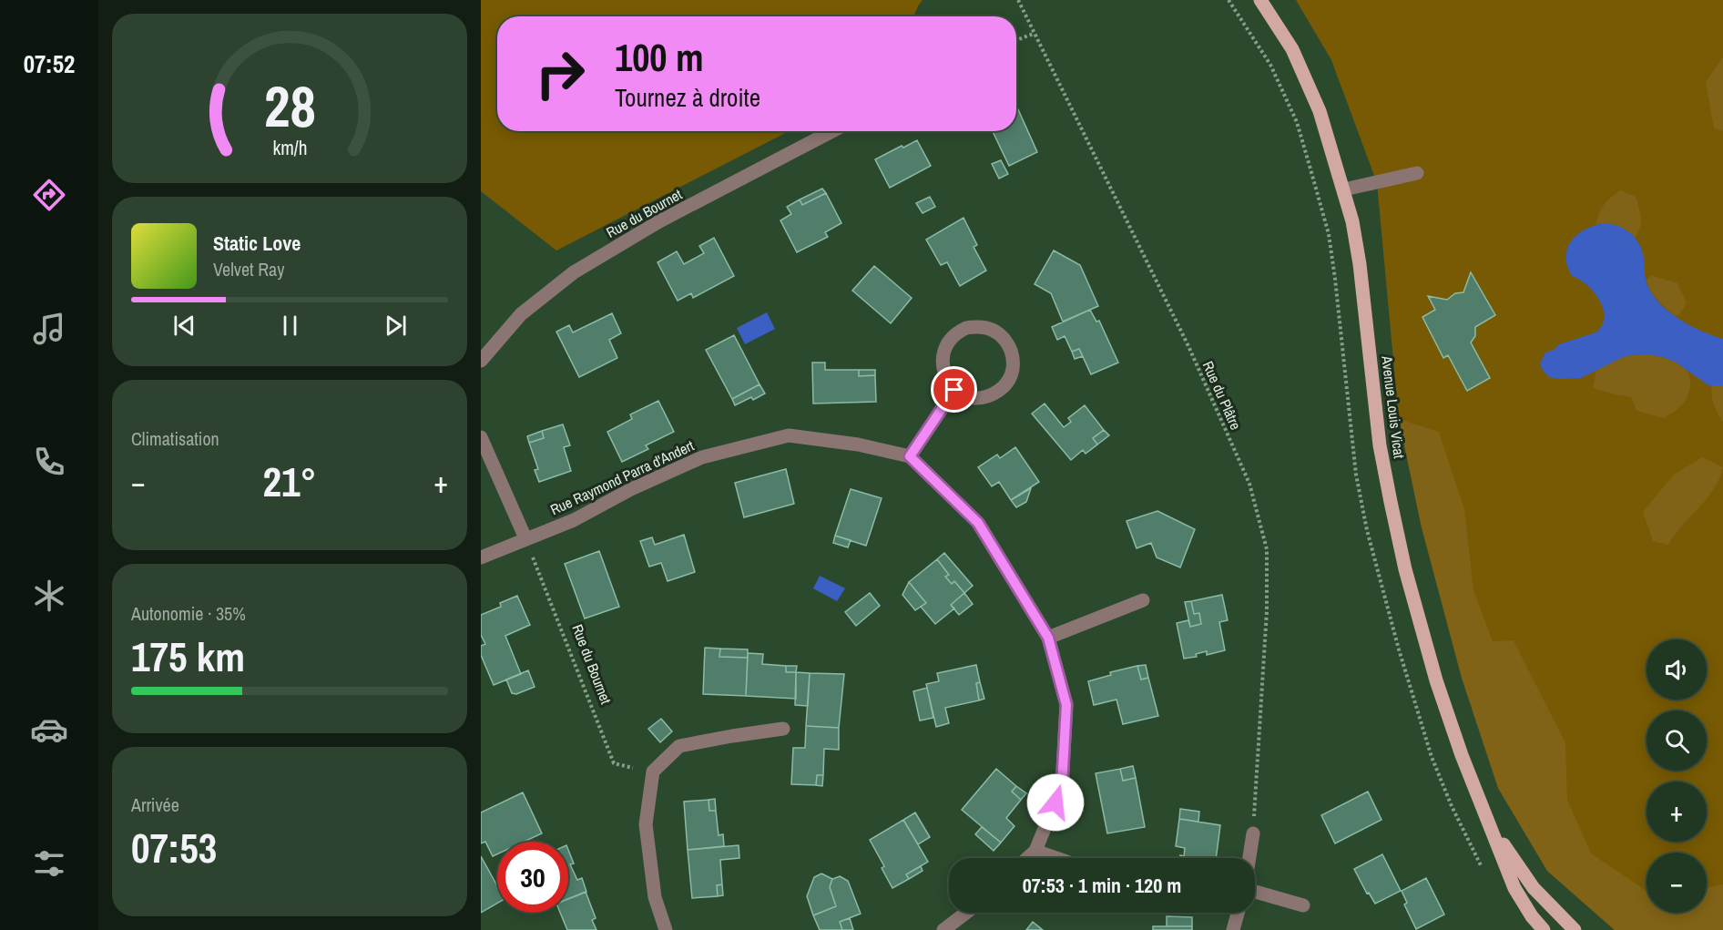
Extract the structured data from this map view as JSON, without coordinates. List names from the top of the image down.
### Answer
{
  "streets": {
    "main road": ["Avenue Louis Vicat"],
    "street": ["Rue du Bournet", "Rue Raymond Parra d'Andert"],
    "path": ["Rue du Plâtre"]
  },
  "crossings": [
    ["Rue du Bournet", "Rue Raymond Parra d'Andert"]
  ],
  "page": {
    "tabs": "07:52",
    "turn": ["100 m", "Tournez à droite"],
    "song": ["Static Love", "Velvet Ray"],
    "tile": [
      "Climatisation",
      ["Autonomie · 35%", "175 km"],
      ["Arrivée", "07:53"]
    ],
    "heat": ["−", "21°", "+"],
    "map_buttons": ["+", "−"],
    "limit": "30",
    "trip": "07:53 · 1 min · 120 m",
    "gauge": ["28", "km/h"]
  }
}
